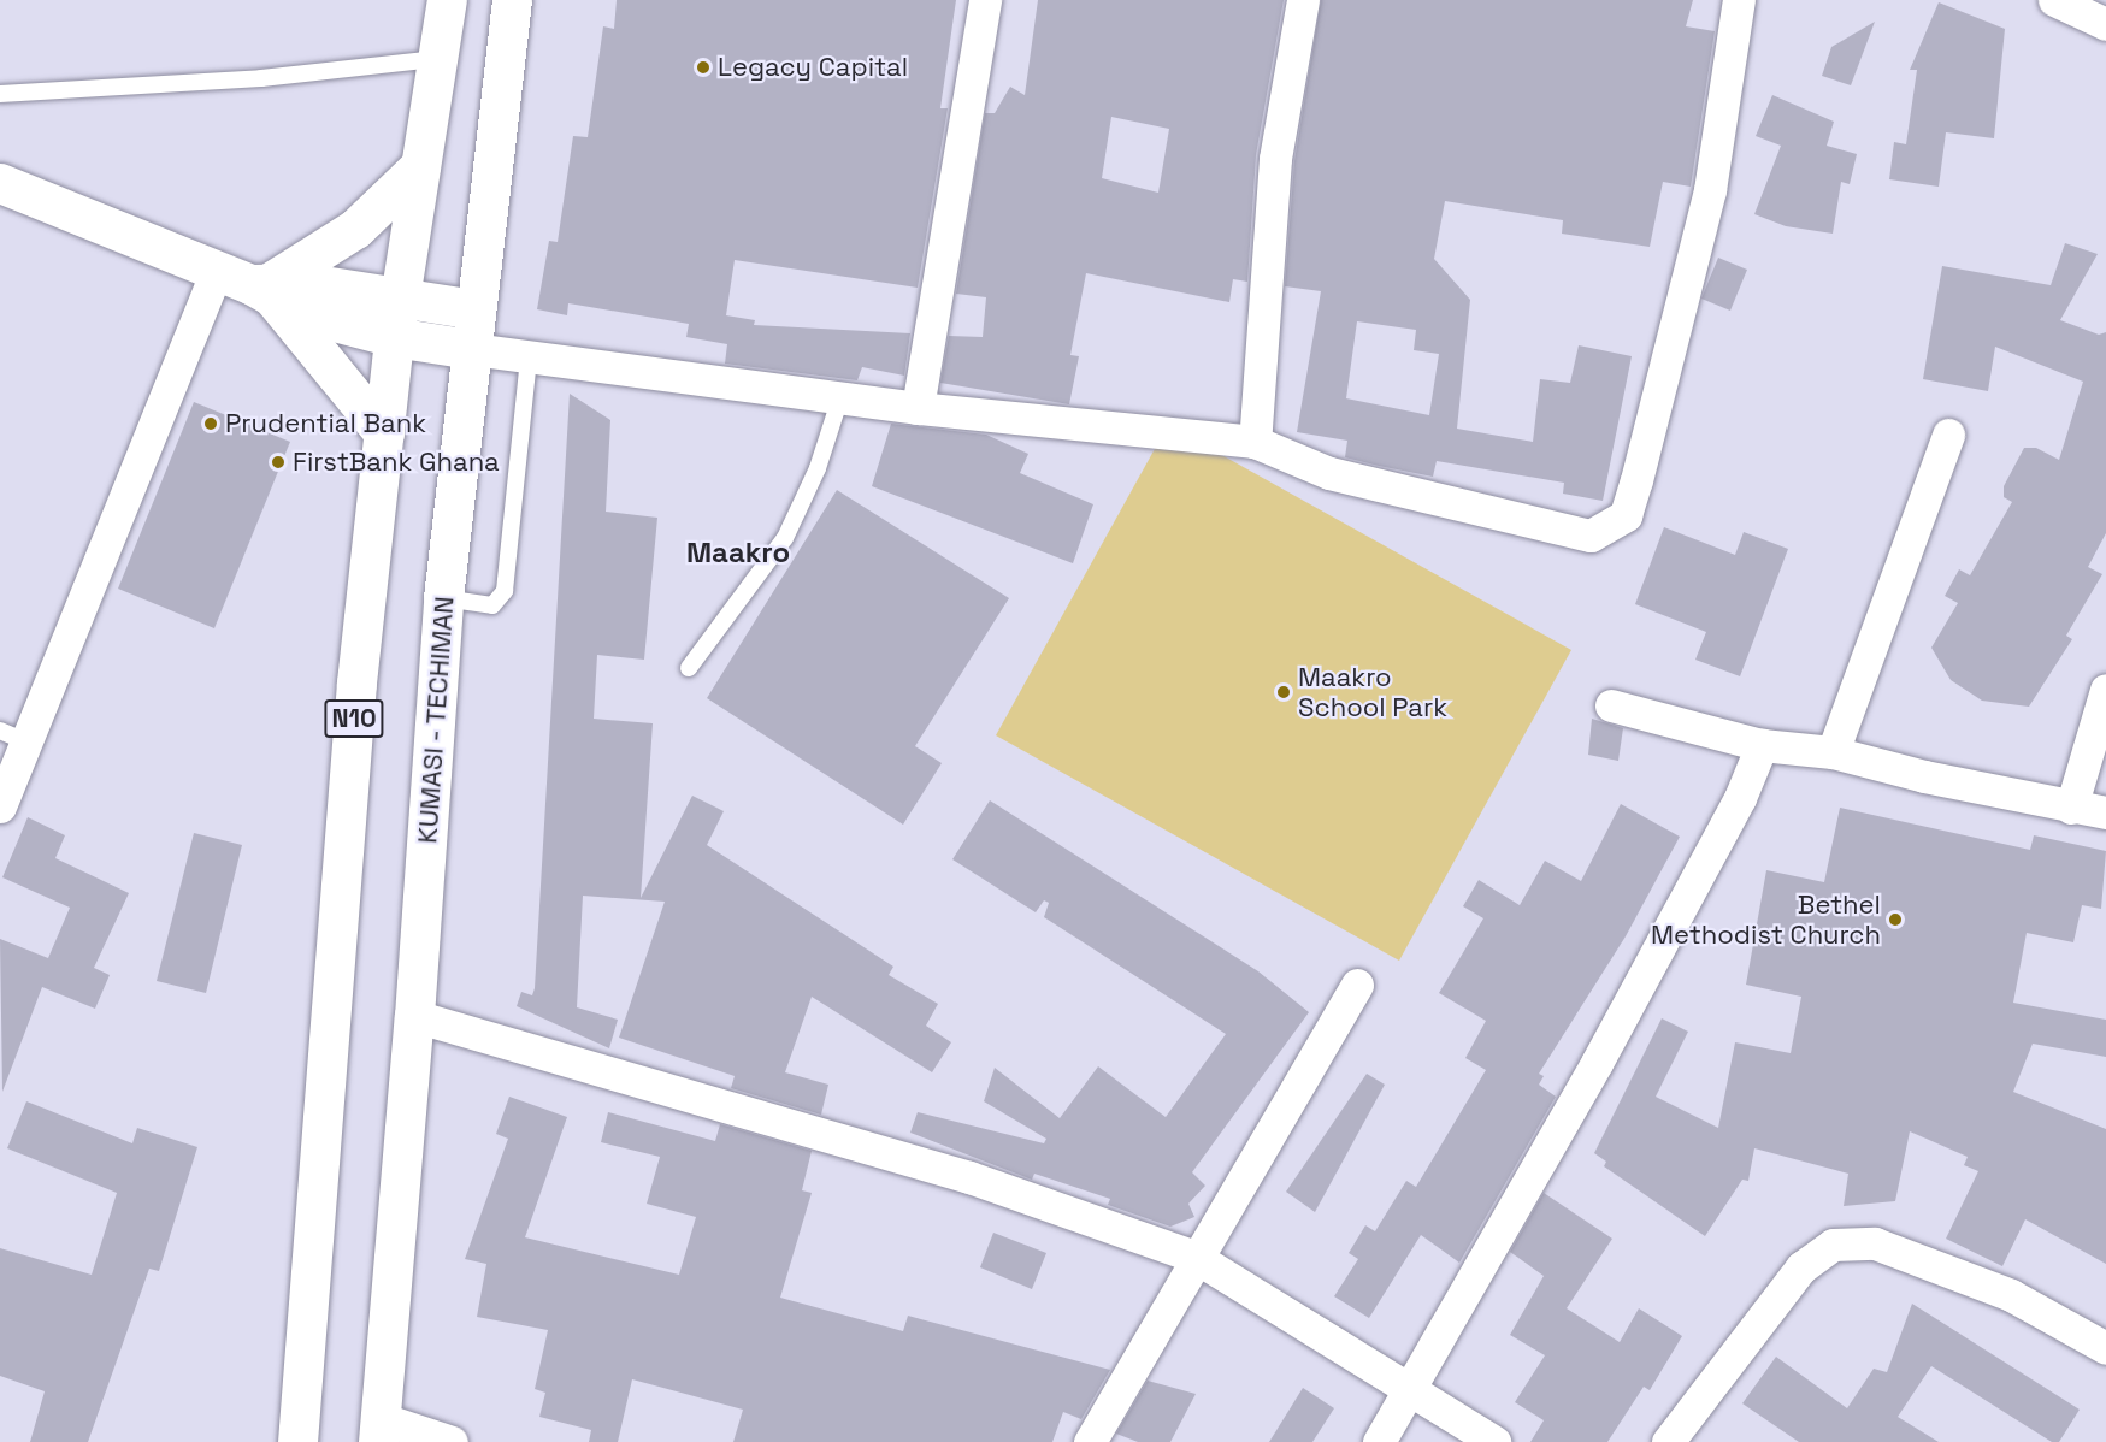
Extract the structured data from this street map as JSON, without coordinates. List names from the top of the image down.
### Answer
{
  "streets": {
    "main road": ["N10", "KUMASI - TECHIMAN"]
  },
  "districts": ["Maakro"],
  "places": [
    "Legacy Capital",
    "Prudential Bank",
    "FirstBank Ghana",
    "Maakro School Park",
    "Bethel Methodist Church"
  ]
}
